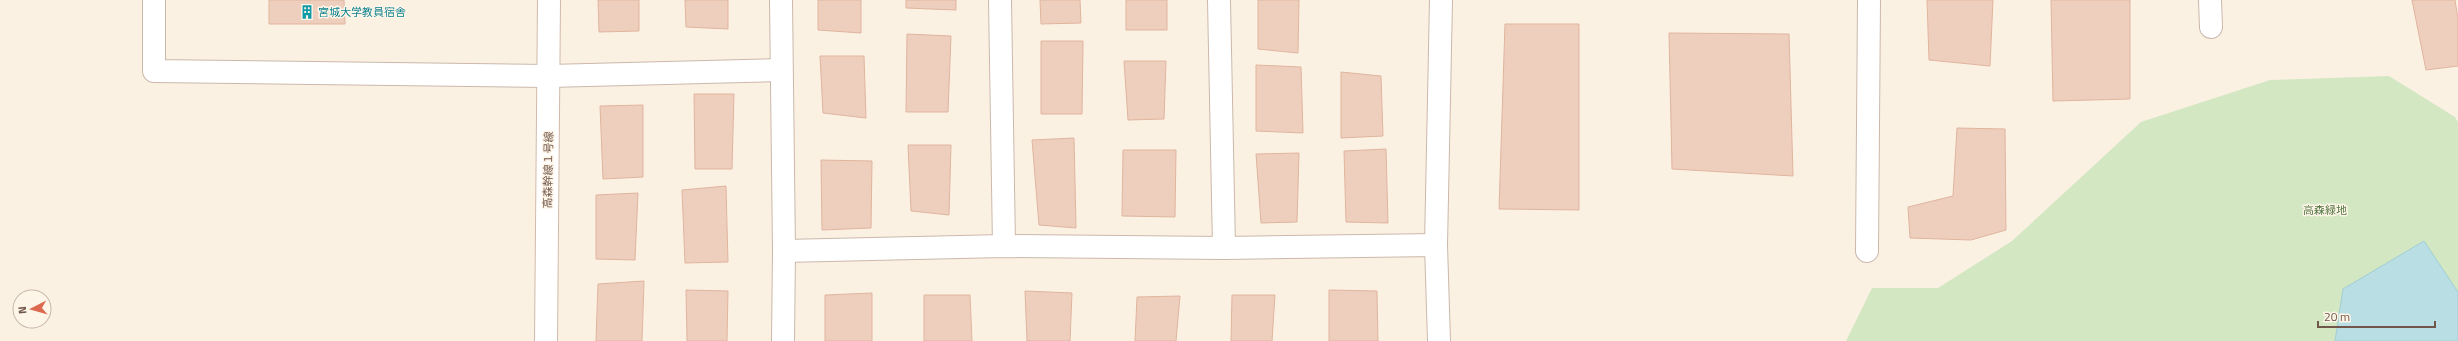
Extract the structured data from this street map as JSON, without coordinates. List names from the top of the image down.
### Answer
{
  "streets": {
    "street": ["高森幹線１号線"]
  },
  "parks": ["高森緑地"],
  "places": {
    "building": ["宮城大学教員宿舎"]
  },
  "scale_bar": "20 m",
  "north": "left"
}
